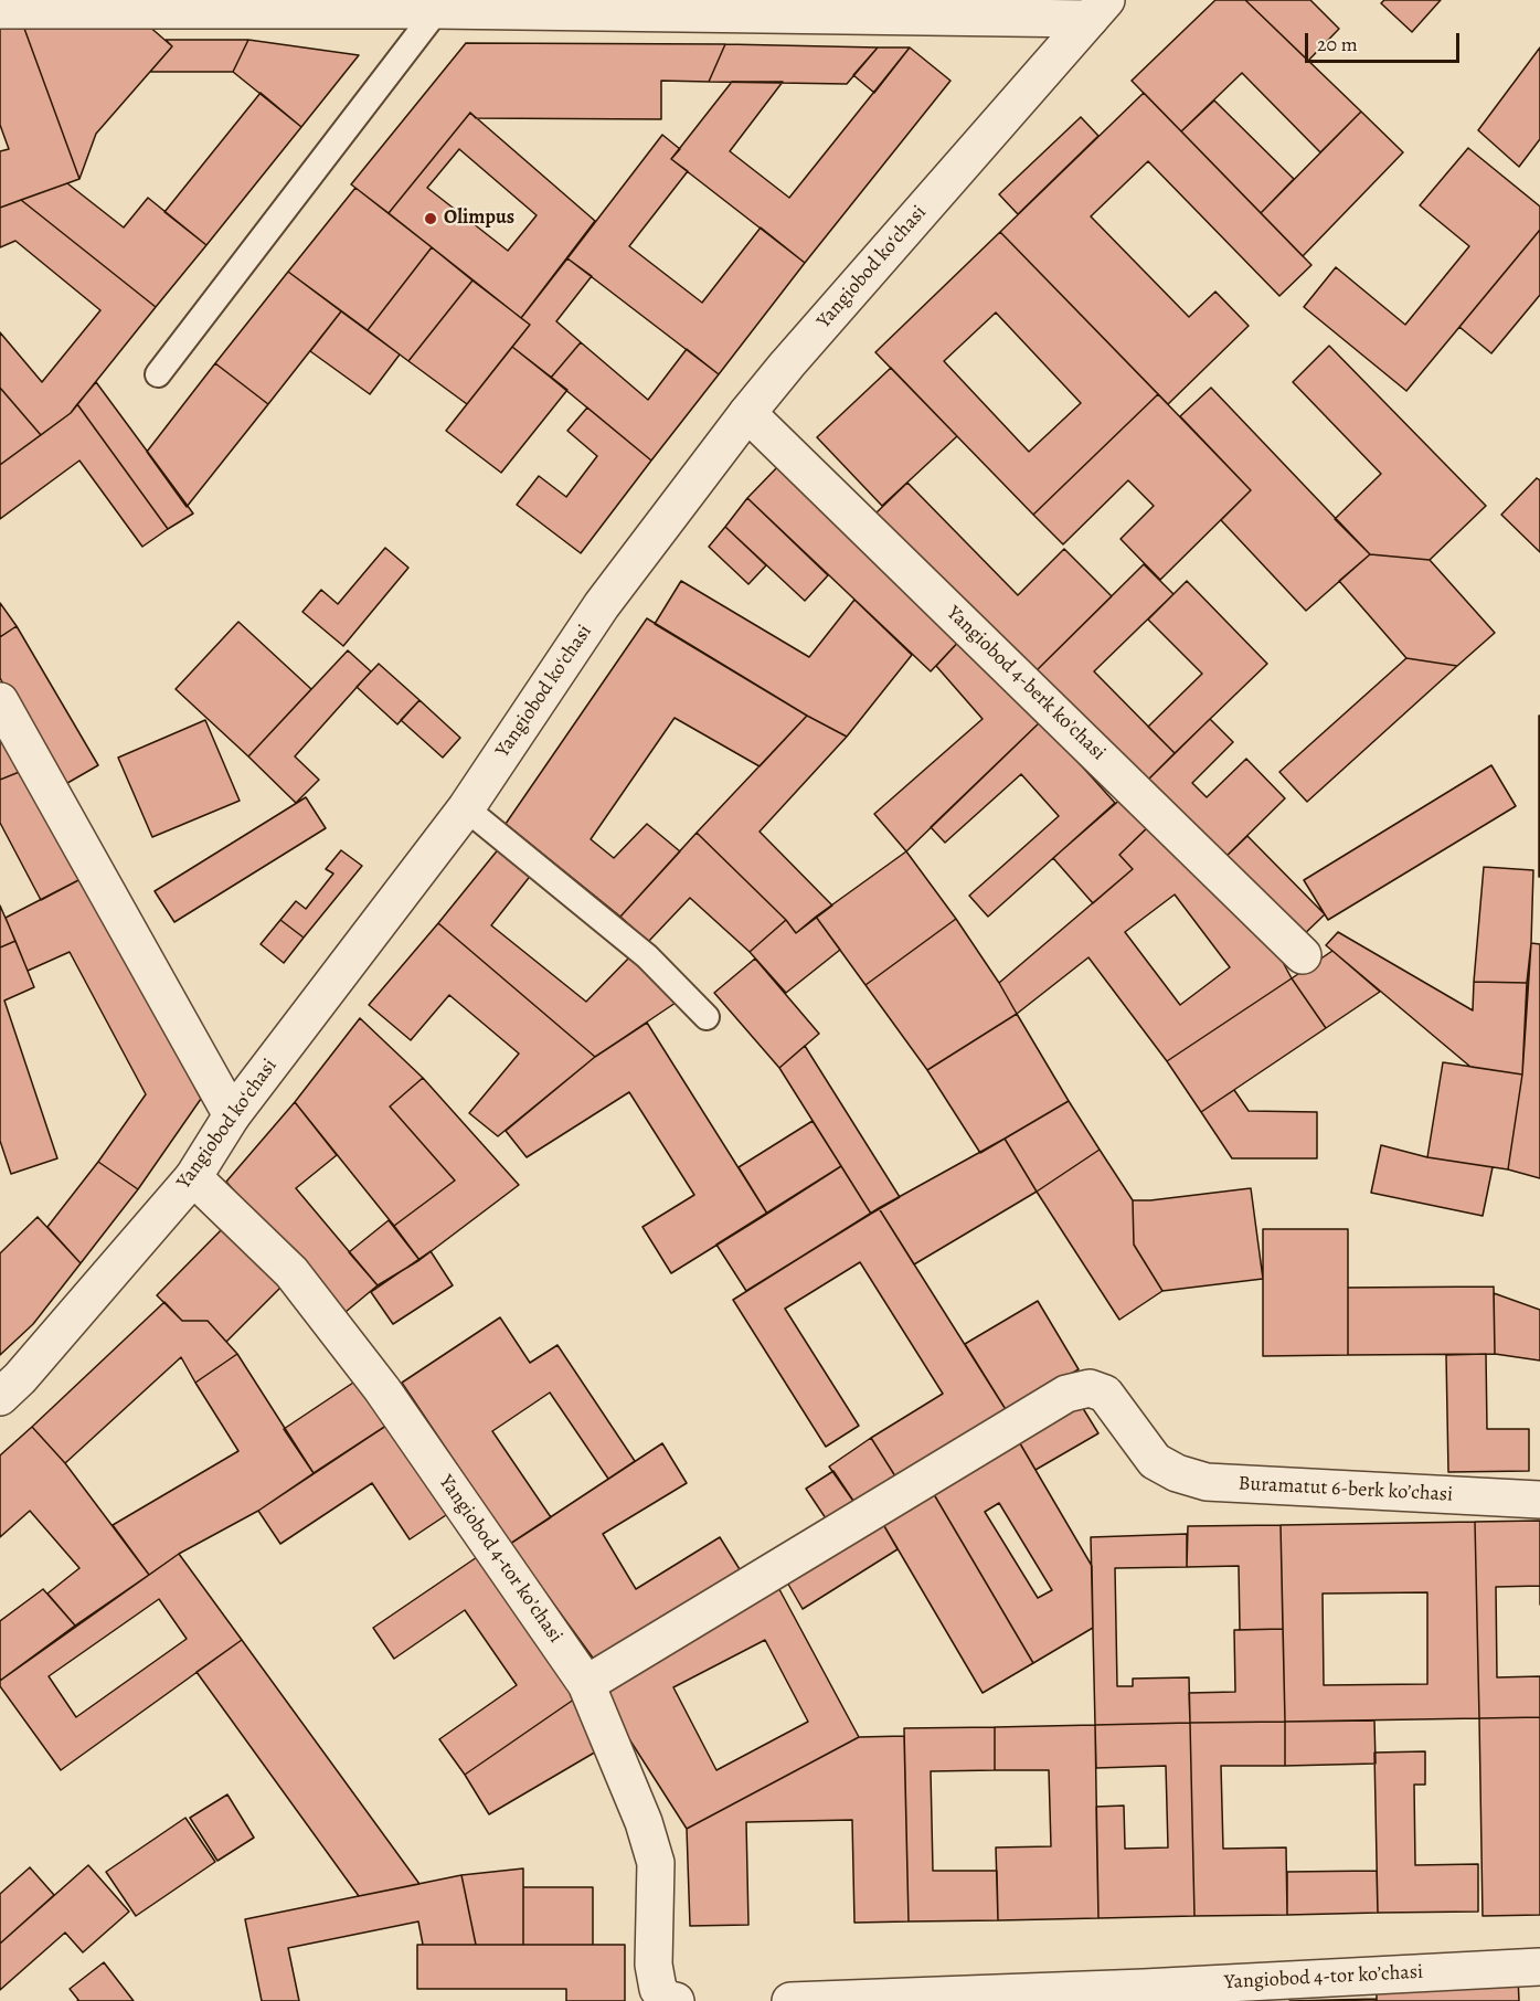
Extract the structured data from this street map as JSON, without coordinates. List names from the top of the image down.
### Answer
{
  "streets": {
    "street": [
      "Yangiobod koʻchasi",
      "Yangiobod 4-berk koʼchasi",
      "Buramatut 6-berk koʼchasi",
      "Yangiobod 4-tor koʼchasi"
    ]
  },
  "crossings": [
    ["Yangiobod koʻchasi", "Yangiobod 4-berk koʼchasi"],
    ["Yangiobod koʻchasi", "Yangiobod 4-tor koʼchasi"],
    ["Buramatut 6-berk koʼchasi", "Yangiobod 4-tor koʼchasi"]
  ],
  "places": ["Olimpus"],
  "scale_bar": "20 m"
}
